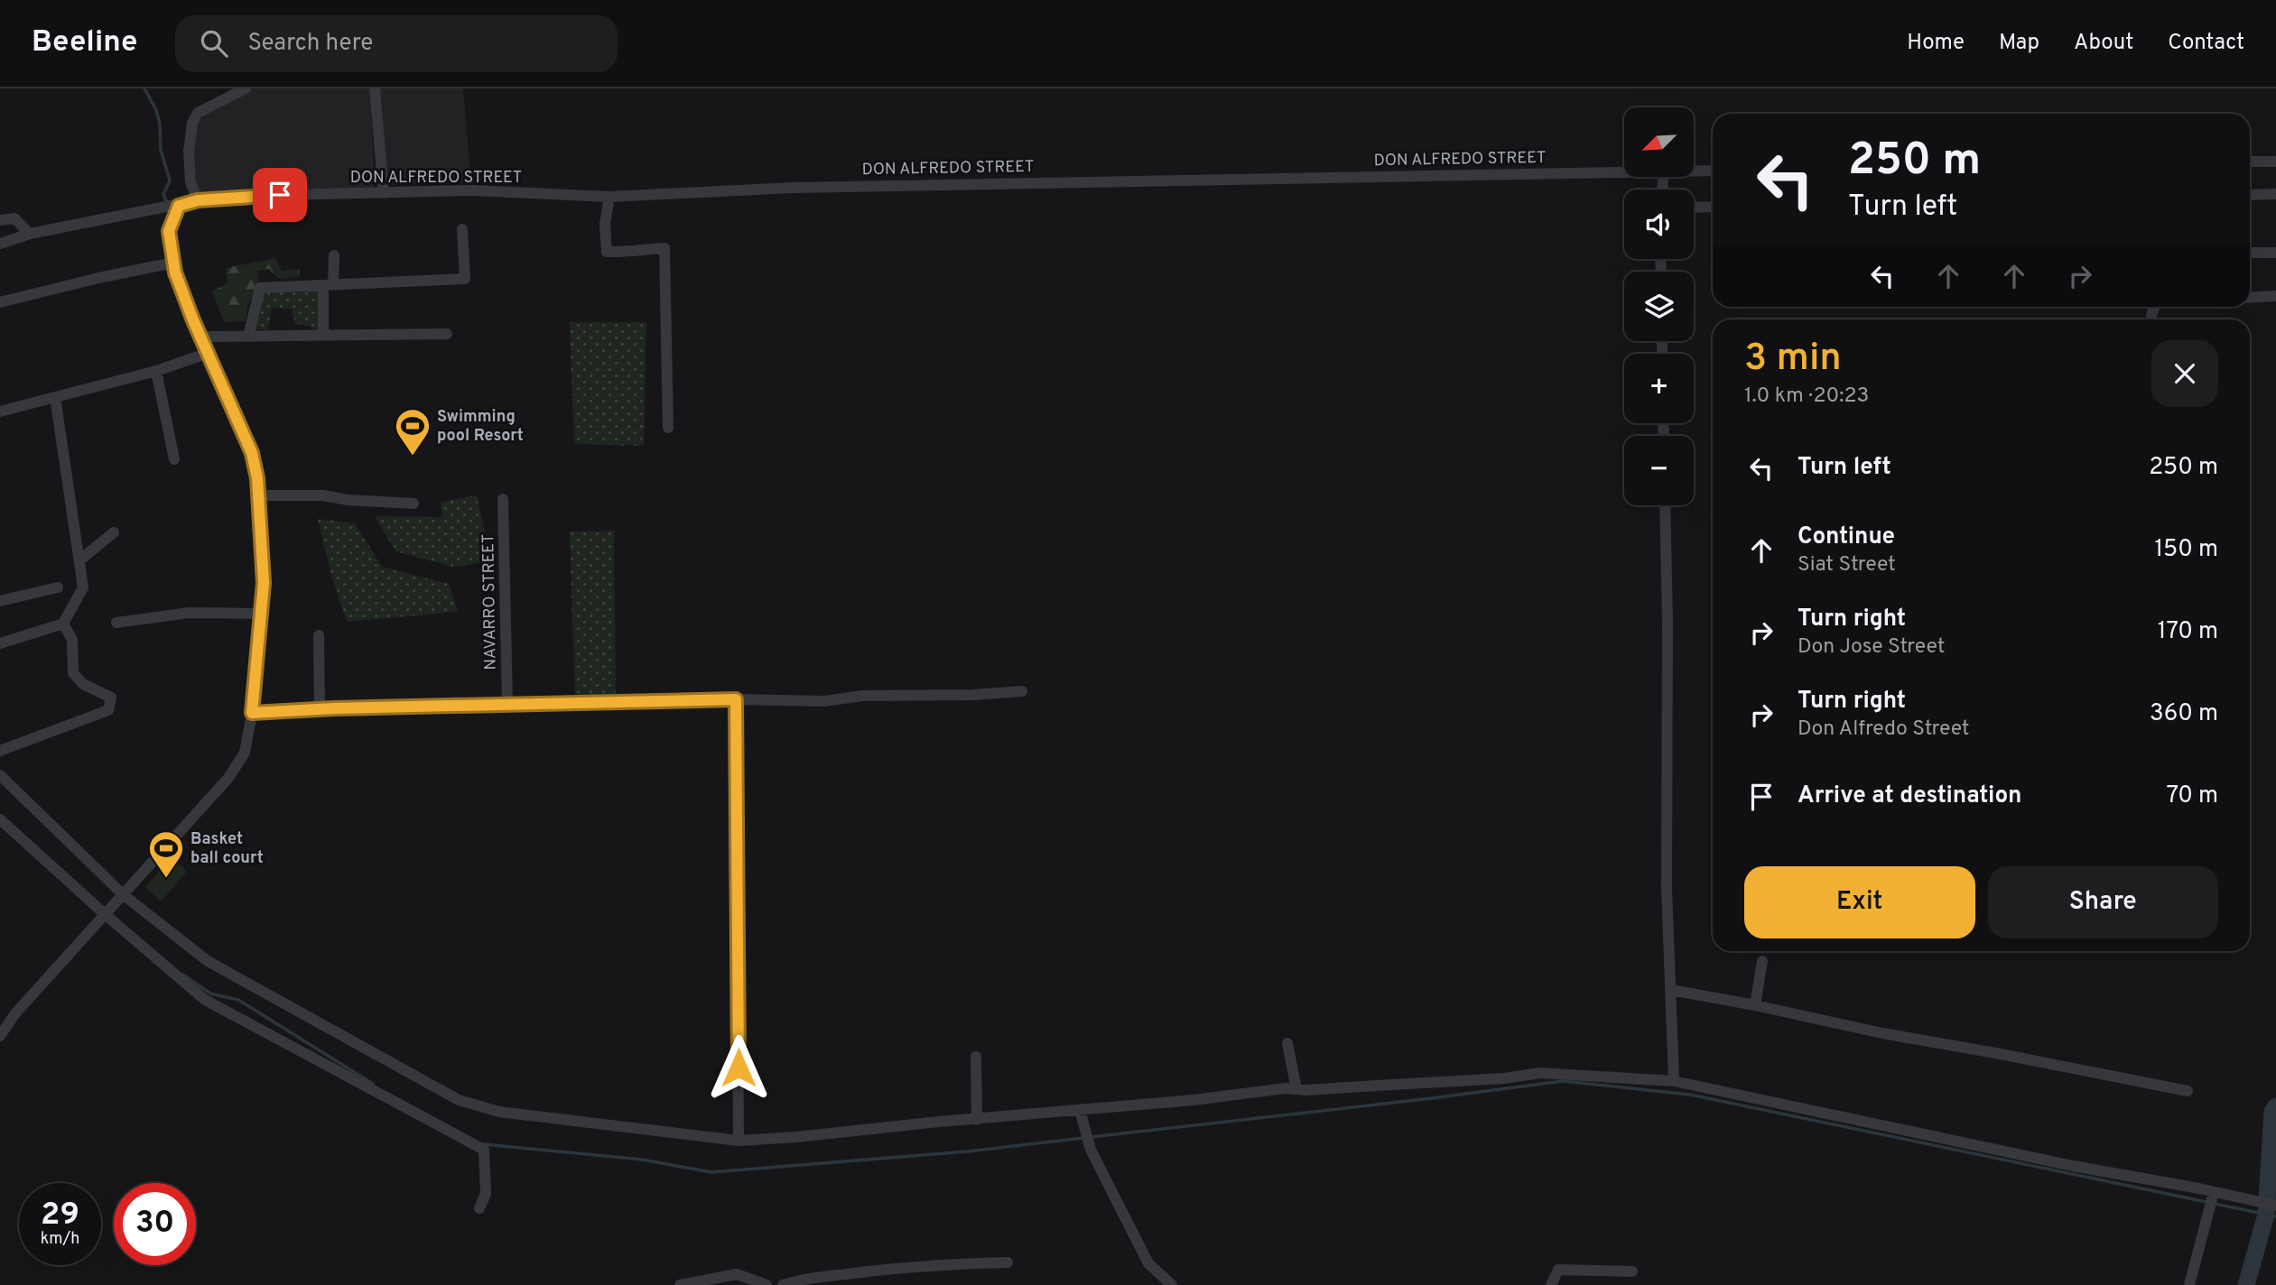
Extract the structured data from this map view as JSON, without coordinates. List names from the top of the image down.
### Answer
{
  "streets": {
    "street": ["DON ALFREDO STREET", "NAVARRO STREET"]
  },
  "places": {
    "sports": ["Swimming pool Resort", "Basket ball court"]
  },
  "north": "bottom left",
  "page": {
    "header": "Beeline",
    "search": "Search here",
    "nav": [
      "Home",
      "Map",
      "About",
      "Contact"
    ],
    "map_buttons": ["+", "−"],
    "turn": ["250 m", "Turn left"],
    "heading": ["3 min", "1.0 km · 20:23"],
    "list": [
      {
        "name": "Turn left",
        "value": "250 m"
      },
      {
        "name": "Continue",
        "note": "Siat Street",
        "value": "150 m"
      },
      {
        "name": "Turn right",
        "note": "Don Jose Street",
        "value": "170 m"
      },
      {
        "name": "Turn right",
        "note": "Don Alfredo Street",
        "value": "360 m"
      },
      {
        "name": "Arrive at destination",
        "value": "70 m"
      }
    ],
    "buttons": ["Exit", "Share"],
    "speed": "29 km/h",
    "limit": "30"
  }
}
